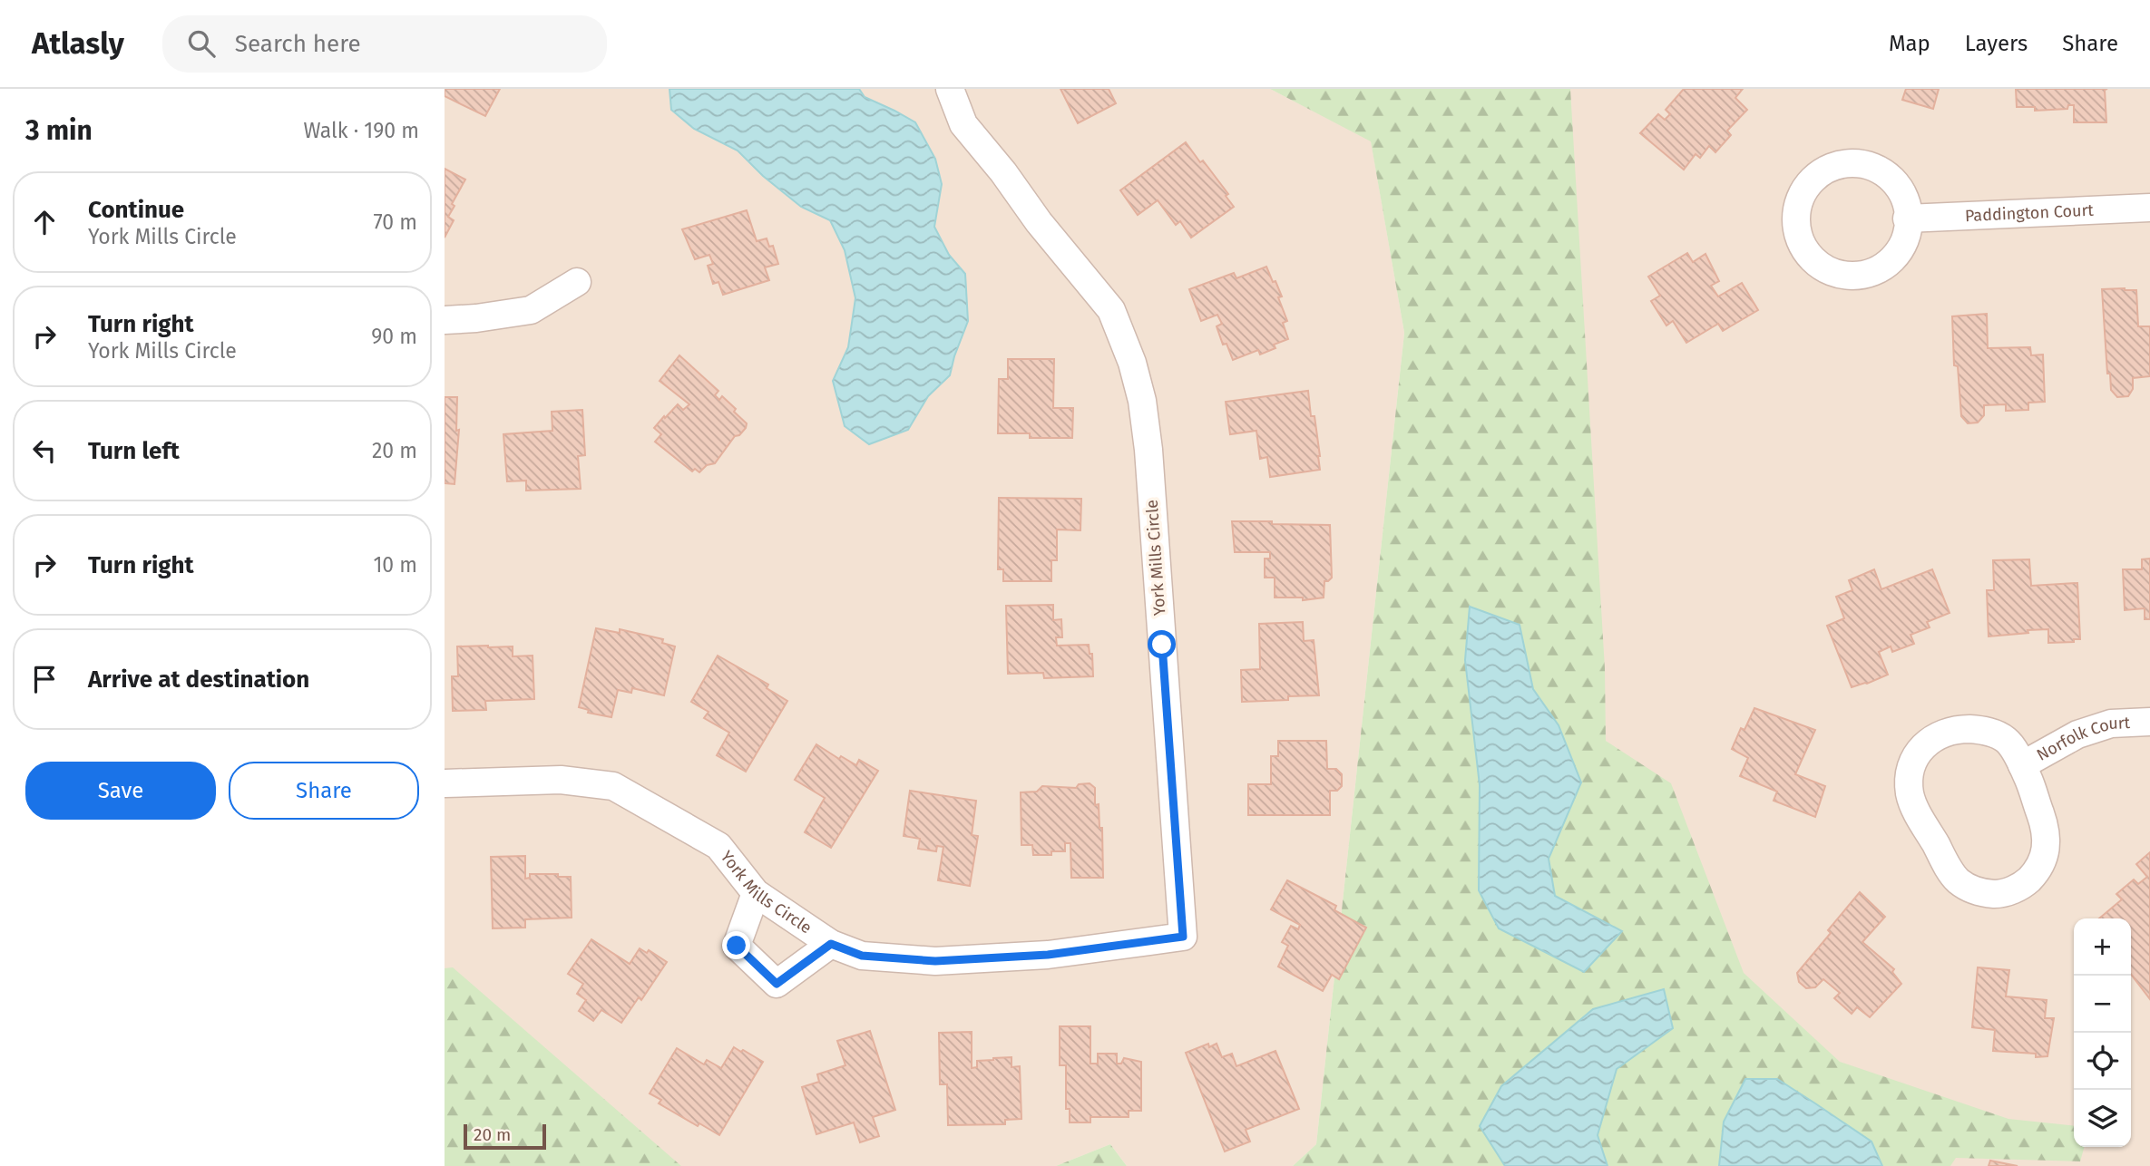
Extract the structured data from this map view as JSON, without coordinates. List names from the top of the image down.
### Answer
{
  "streets": {
    "street": ["Paddington Court", "York Mills Circle", "Norfolk Court"]
  },
  "scale_bar": "20 m",
  "page": {
    "header": "Atlasly",
    "search": "Search here",
    "nav": ["Map", "Layers", "Share"],
    "heading": ["3 min", "Walk · 190 m"],
    "list": [
      ["Continue", "York Mills Circle", "70 m"],
      ["Turn right", "York Mills Circle", "90 m"],
      ["Turn left", "20 m"],
      ["Turn right", "10 m"],
      "Arrive at destination"
    ],
    "buttons": ["Save", "Share"],
    "map_buttons": ["+", "−"],
    "scale": "20 m"
  }
}
